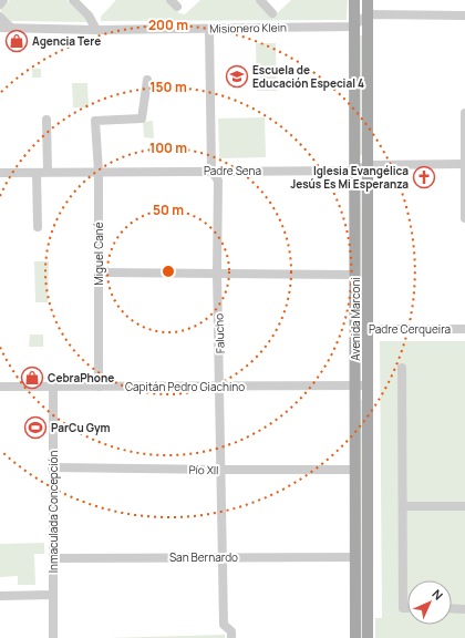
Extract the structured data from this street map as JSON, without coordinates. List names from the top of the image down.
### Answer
{
  "streets": {
    "main road": ["Avenida Marconi"],
    "street": [
      "Misionero Klein",
      "Padre Sena",
      "Miguel Cané",
      "Padre Cerqueira",
      "Falucho",
      "Capitán Pedro Giachino",
      "Pío XII",
      "Inmaculada Concepción",
      "San Bernardo"
    ]
  },
  "crossings": [
    ["Misionero Klein", "Avenida Marconi"],
    ["Misionero Klein", "Falucho"],
    ["Padre Sena", "Miguel Cané"],
    ["Padre Sena", "Avenida Marconi"],
    ["Padre Sena", "Falucho"],
    ["Miguel Cané", "Capitán Pedro Giachino"],
    ["Avenida Marconi", "Padre Cerqueira"],
    ["Avenida Marconi", "Capitán Pedro Giachino"],
    ["Avenida Marconi", "Pío XII"],
    ["Avenida Marconi", "San Bernardo"],
    ["Falucho", "Capitán Pedro Giachino"],
    ["Falucho", "Pío XII"],
    ["Falucho", "San Bernardo"],
    ["Capitán Pedro Giachino", "Inmaculada Concepción"],
    ["Pío XII", "Inmaculada Concepción"],
    ["Inmaculada Concepción", "San Bernardo"]
  ],
  "places": {
    "shop": ["Agencia Tere", "CebraPhone"],
    "school or university": ["Escuela de Educación Especial 4"],
    "church": ["Iglesia Evangélica Jesús Es Mi Esperanza"],
    "sports": ["ParCu Gym"]
  },
  "north": "top right",
  "rings": [
    "200 m",
    "150 m",
    "100 m",
    "50 m"
  ]
}
